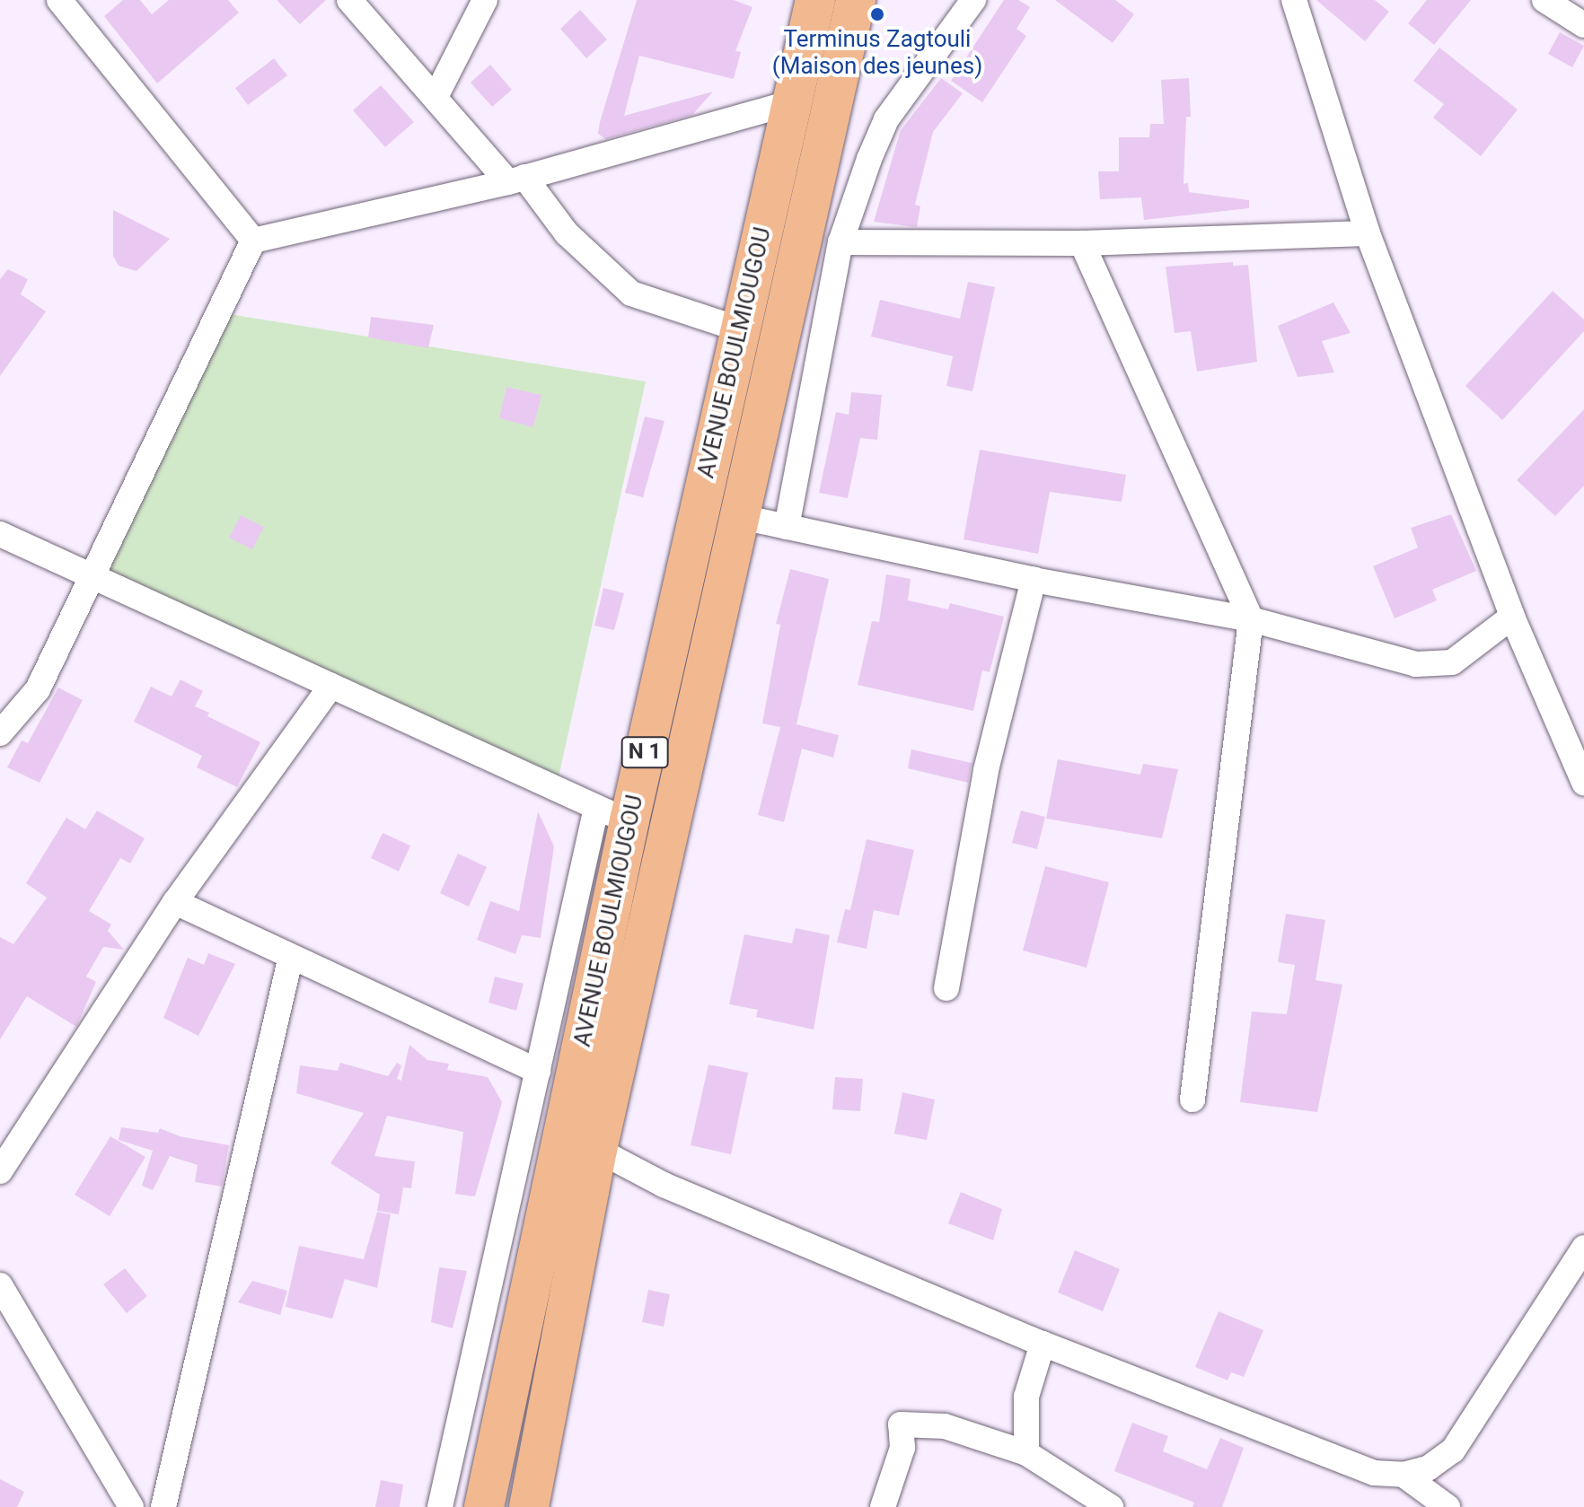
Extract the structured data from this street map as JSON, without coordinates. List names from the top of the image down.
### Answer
{
  "streets": {
    "highway": ["AVENUE BOULMIOUGOU", "N 1"]
  },
  "places": ["Terminus Zagtouli (Maison des jeunes)"]
}
